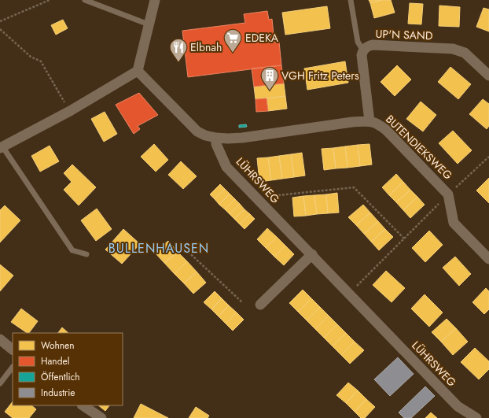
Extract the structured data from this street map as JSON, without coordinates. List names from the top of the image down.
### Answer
{
  "streets": {
    "street": ["UP'N SAND", "BUTENDIEKSWEG", "LÜHRSWEG"]
  },
  "crossings": [
    ["UP'N SAND", "BUTENDIEKSWEG"],
    ["BUTENDIEKSWEG", "LÜHRSWEG"]
  ],
  "districts": ["BULLENHAUSEN"],
  "places": {
    "supermarket": ["EDEKA"],
    "restaurant": ["Elbnah"],
    "building": ["VGH Fritz Peters"]
  },
  "legend": [
    "Wohnen",
    "Handel",
    "Öffentlich",
    "Industrie"
  ]
}
